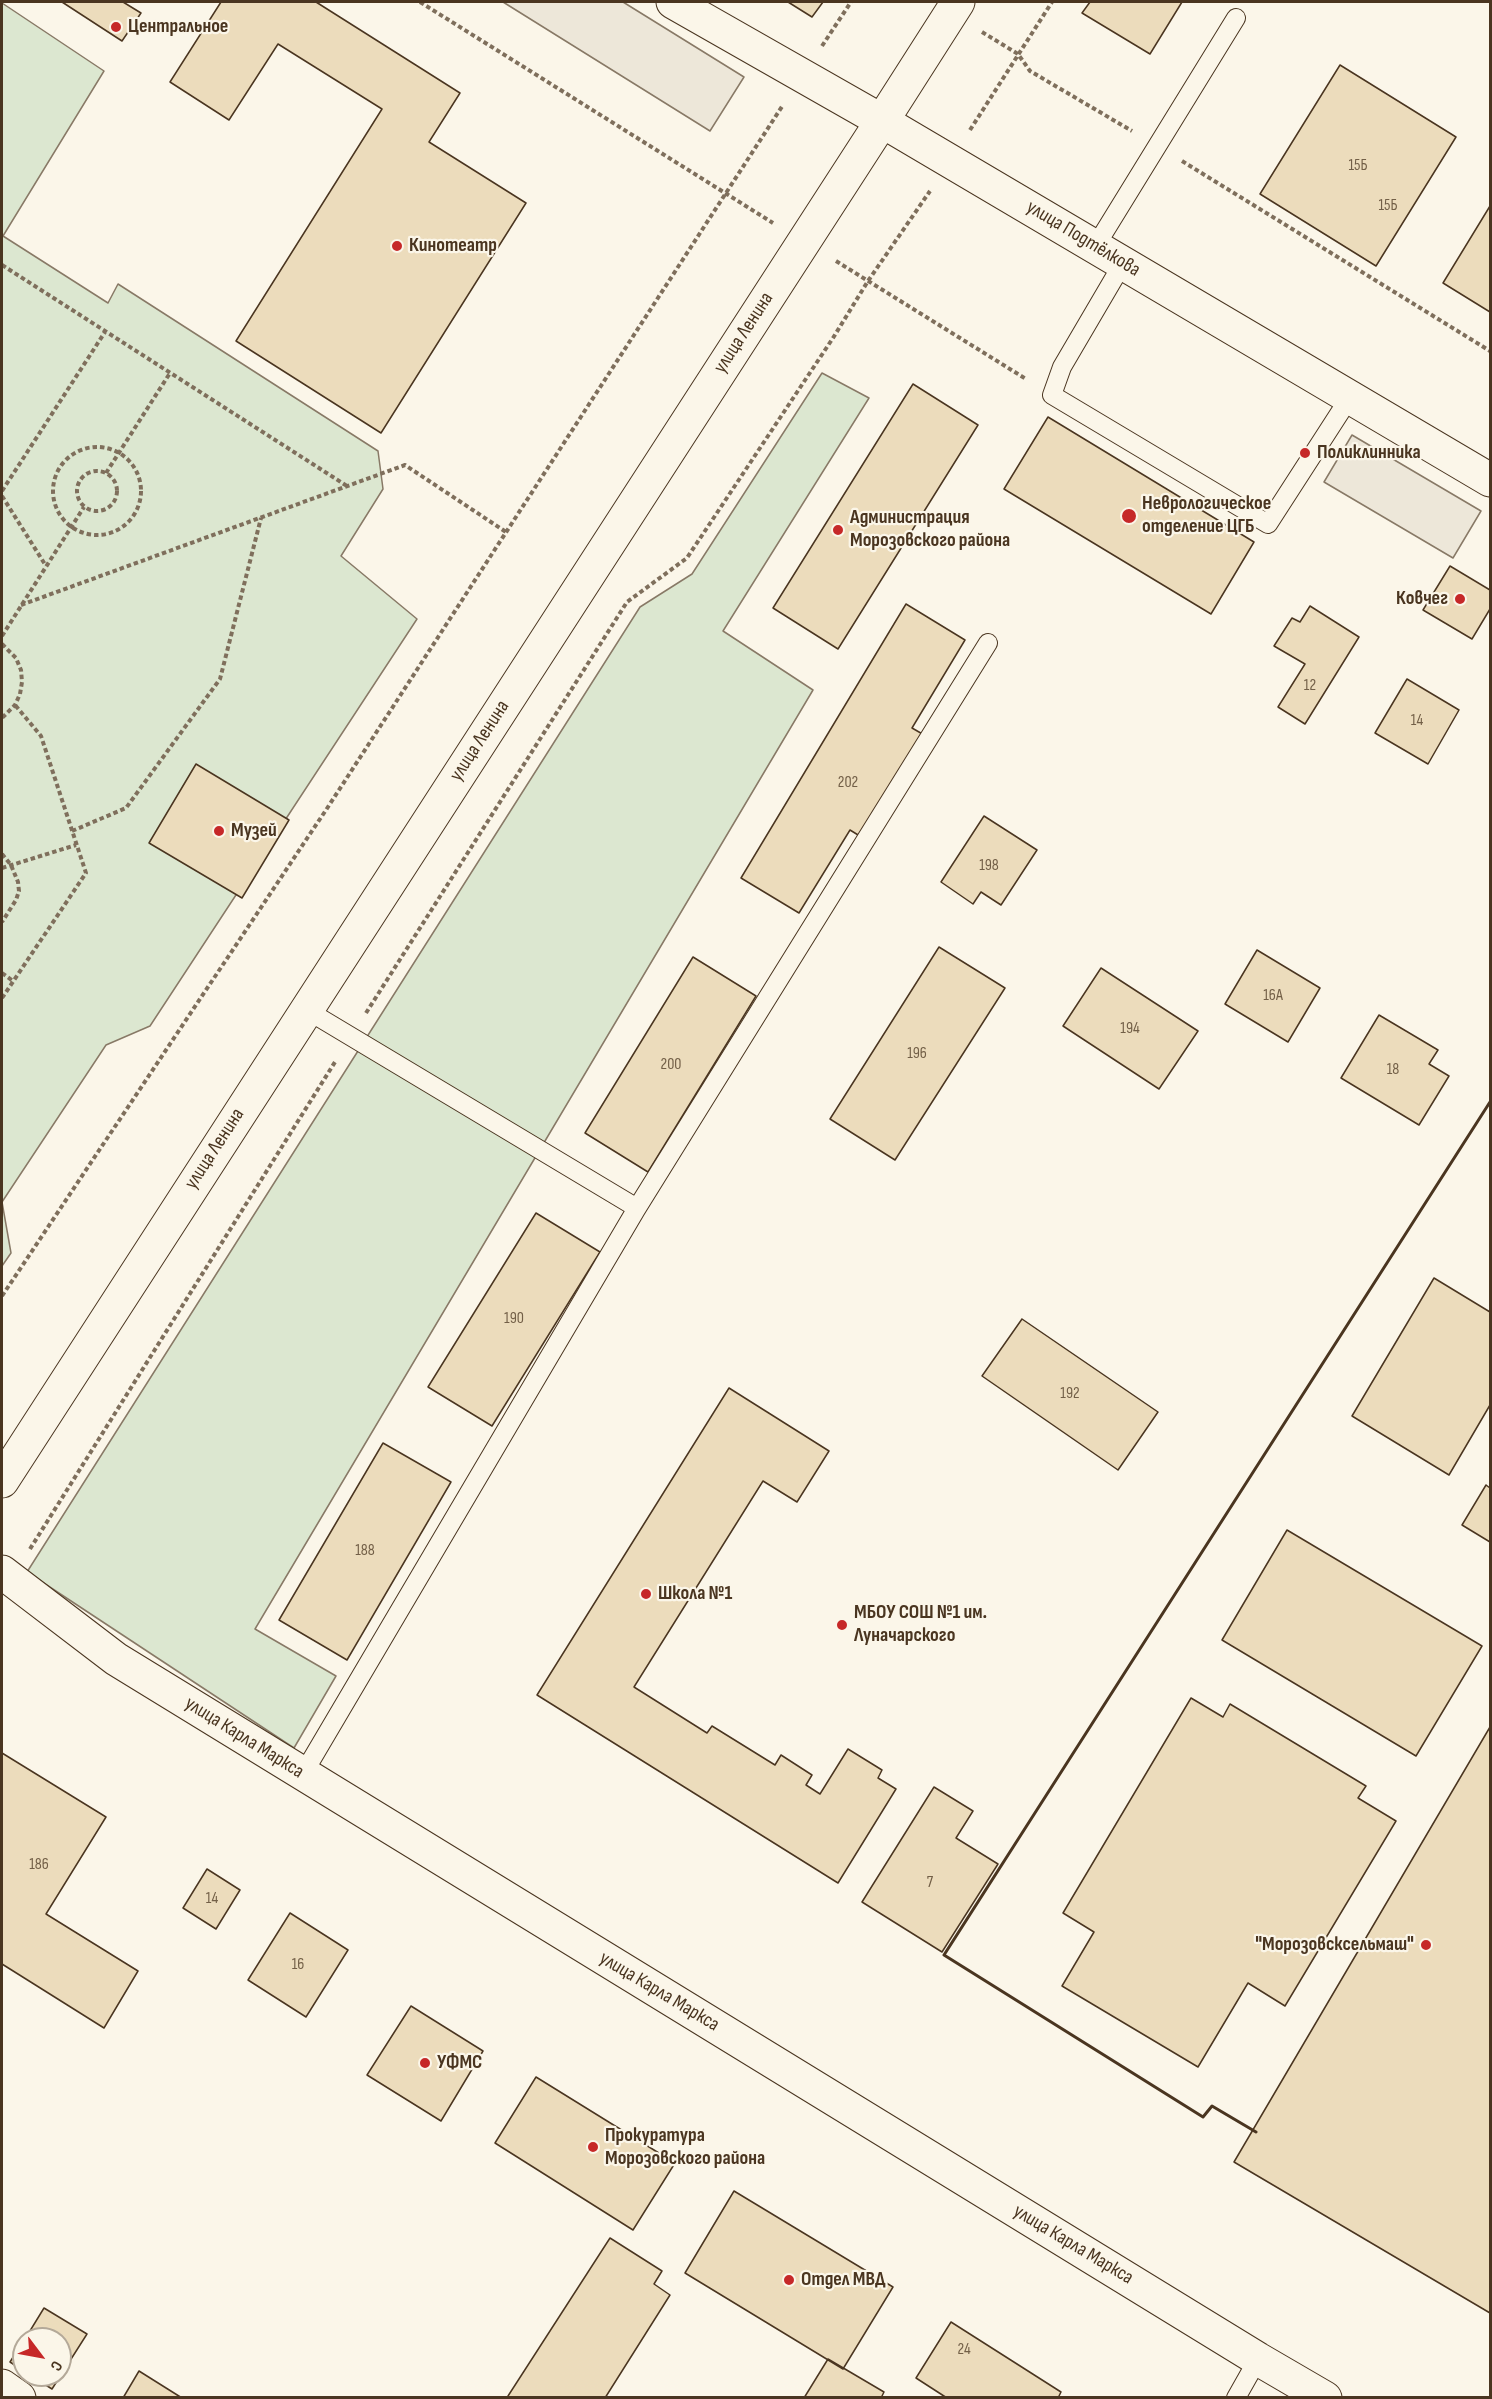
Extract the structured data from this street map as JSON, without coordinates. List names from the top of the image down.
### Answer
{
  "streets": {
    "street": ["улица Подтёлкова", "улица Ленина", "улица Карла Маркса"]
  },
  "crossings": [
    ["улица Подтёлкова", "улица Ленина"]
  ],
  "places": [
    "Центральное",
    "Кинотеатр",
    "Поликлинника",
    "Неврологическое отделение ЦГБ",
    "Администрация Морозовского района",
    "Ковчег",
    "Музей",
    "Школа №1",
    "МБОУ СОШ №1 им. Луначарского",
    "\"Морозовсксельмаш\"",
    "УФМС",
    "Прокуратура Морозовского района",
    "Отдел МВД"
  ],
  "house_numbers": [
    "15Б",
    "15Б",
    "12",
    "14",
    "202",
    "198",
    "16А",
    "194",
    "196",
    "200",
    "18",
    "190",
    "192",
    "188",
    "186",
    "7",
    "14",
    "16",
    "24"
  ],
  "north": "bottom right"
}
